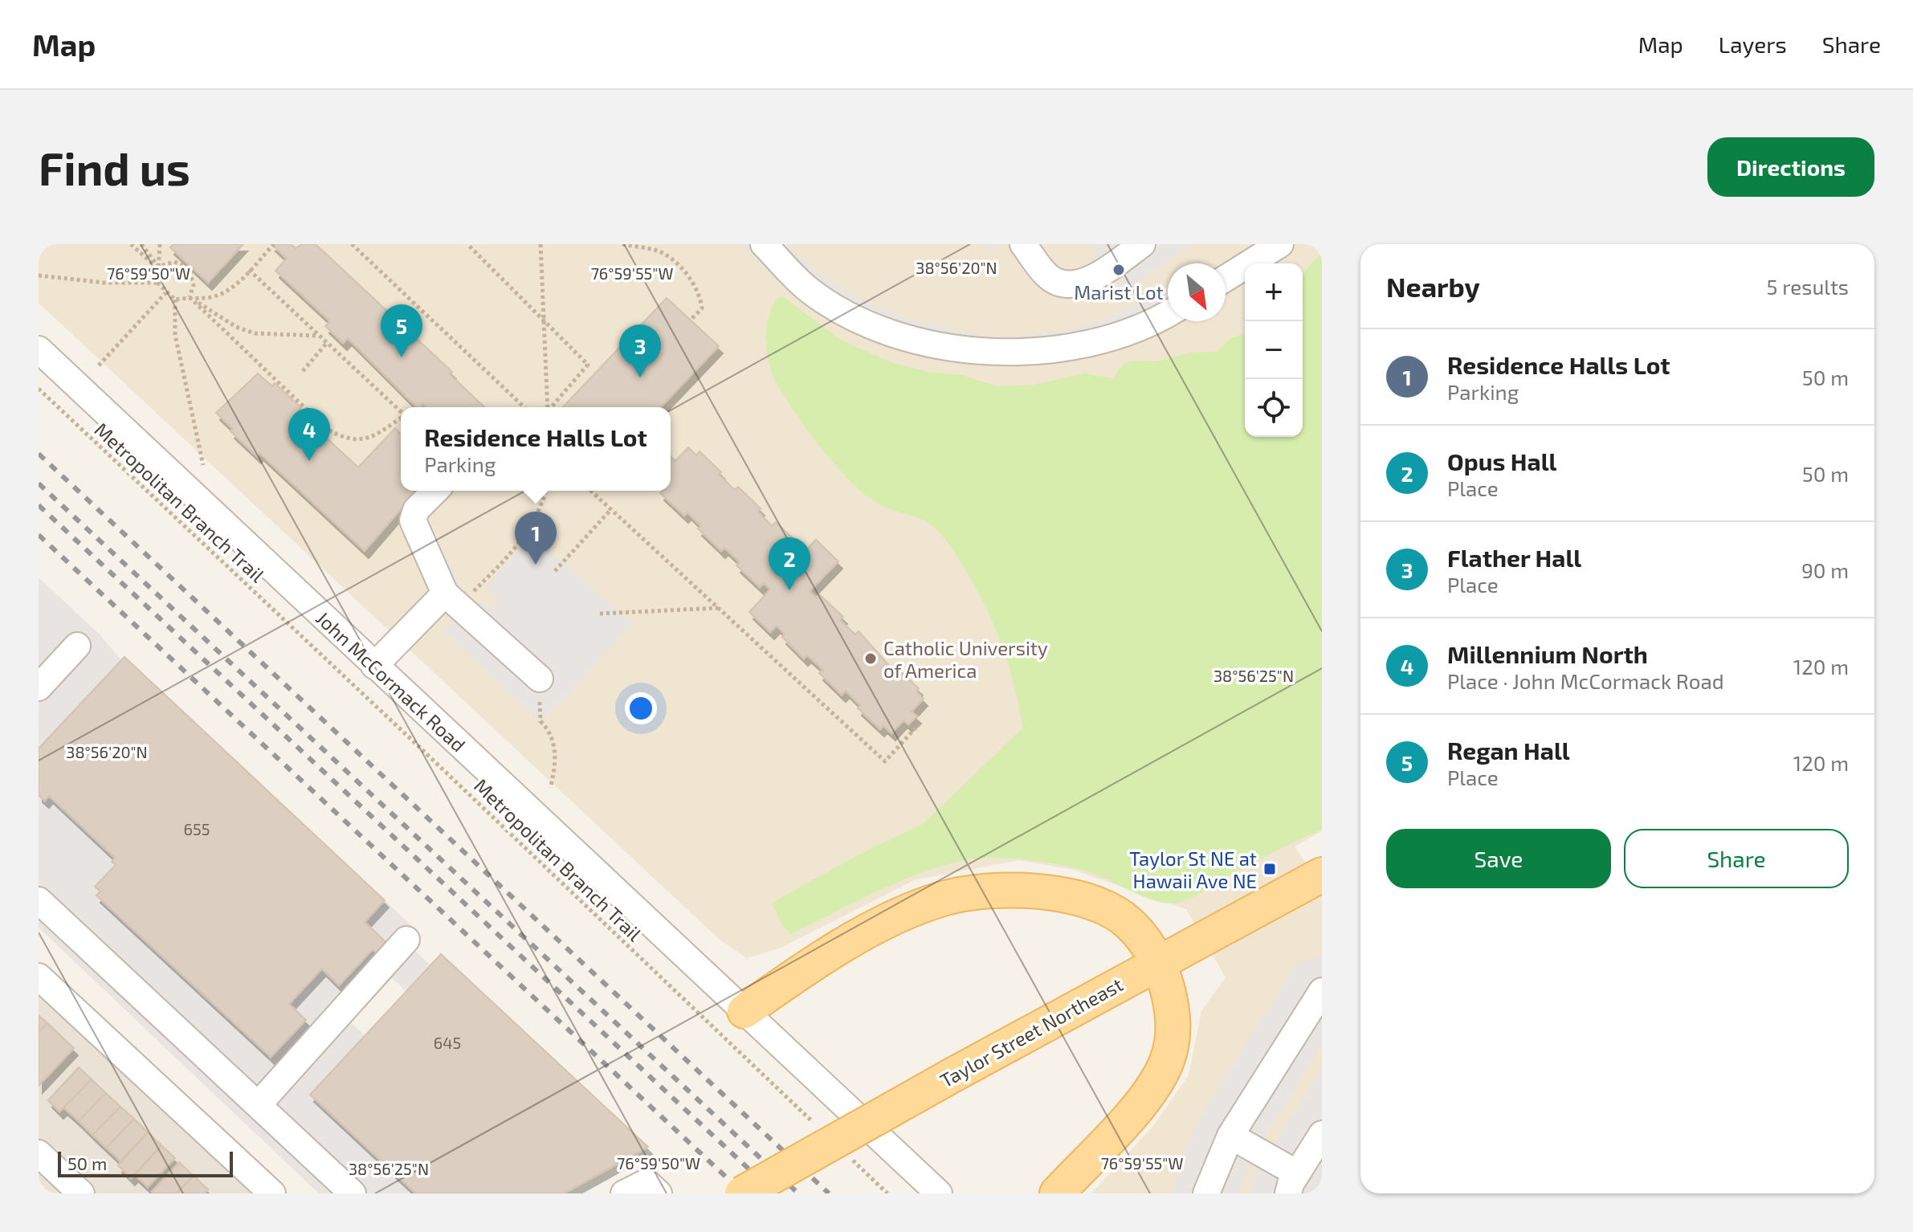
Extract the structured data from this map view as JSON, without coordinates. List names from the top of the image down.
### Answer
{
  "streets": {
    "main road": ["Taylor Street Northeast"],
    "street": ["John McCormack Road"],
    "path": ["Metropolitan Branch Trail"]
  },
  "places": {
    "other": ["Marist Lot", "Catholic University of America"],
    "transit": ["Taylor St NE at Hawaii Ave NE"]
  },
  "house_numbers": ["655", "645"],
  "scale_bar": "50 m",
  "north": "bottom right",
  "page": {
    "header": "Map",
    "nav": ["Map", "Layers", "Share"],
    "buttons": [
      "Directions",
      ["Save", "Share"]
    ],
    "title": "Find us",
    "heading": ["Nearby", "5 results"],
    "map_buttons": ["+", "−"],
    "pins": [
      "5",
      "3",
      "4",
      "1",
      "2"
    ],
    "list": [
      {
        "mark": "1",
        "name": "Residence Halls Lot",
        "note": "Parking",
        "value": "50 m"
      },
      {
        "mark": "2",
        "name": "Opus Hall",
        "note": "Place",
        "value": "50 m"
      },
      {
        "mark": "3",
        "name": "Flather Hall",
        "note": "Place",
        "value": "90 m"
      },
      {
        "mark": "4",
        "name": "Millennium North",
        "note": "Place · John McCormack Road",
        "value": "120 m"
      },
      {
        "mark": "5",
        "name": "Regan Hall",
        "note": "Place",
        "value": "120 m"
      }
    ],
    "popup": ["Residence Halls Lot", "Parking"],
    "scale": "50 m"
  },
  "coordinates": [
    "38°56'20\"N",
    "76°59'50\"W",
    "76°59'55\"W",
    "38°56'25\"N"
  ]
}
